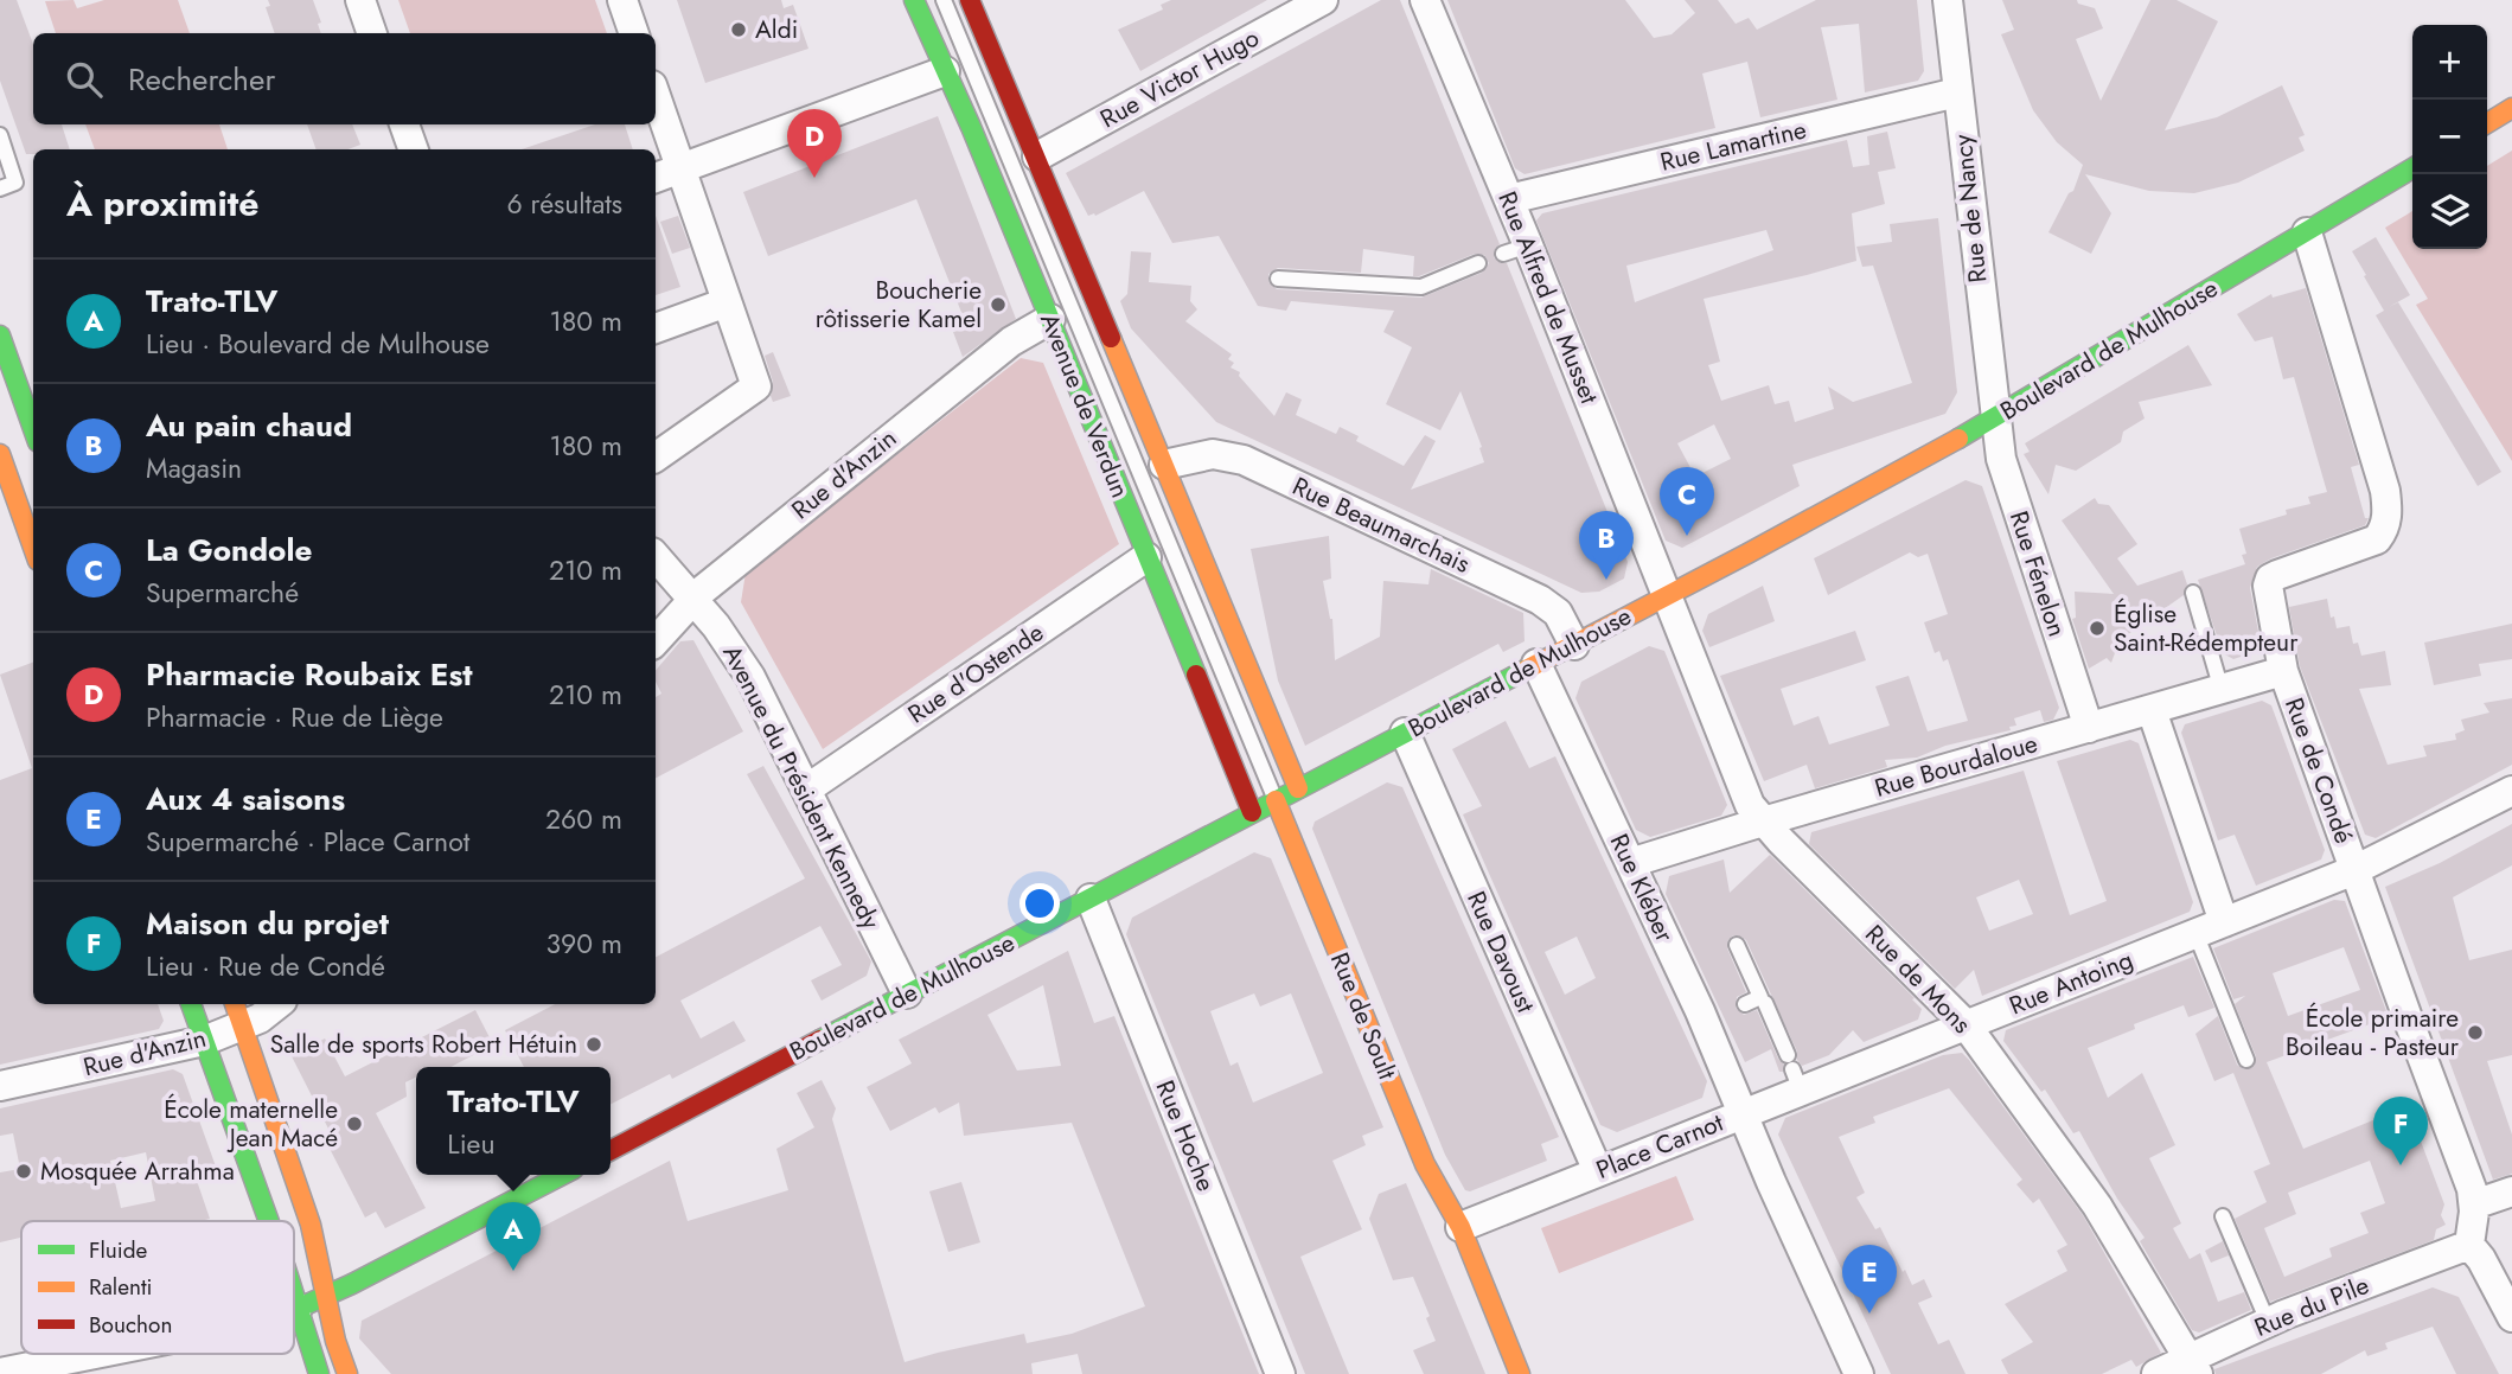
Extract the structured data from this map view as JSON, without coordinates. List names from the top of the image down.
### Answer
{
  "streets": {
    "street": [
      "Rue Victor Hugo",
      "Rue Lamartine",
      "Rue de Nancy",
      "Rue Alfred de Musset",
      "Boulevard de Mulhouse",
      "Avenue de Verdun",
      "Rue d'Anzin",
      "Rue Beaumarchais",
      "Rue Fénelon",
      "Rue d'Ostende",
      "Rue Bourdaloue",
      "Rue de Condé",
      "Avenue du Président Kennedy",
      "Rue Kléber",
      "Rue Davoust",
      "Rue de Mons",
      "Rue Antoing",
      "Rue de Soult",
      "Rue Hoche",
      "Place Carnot",
      "Rue du Pile"
    ]
  },
  "crossings": [
    ["Rue Victor Hugo", "Avenue de Verdun"],
    ["Rue Lamartine", "Rue de Nancy"],
    ["Rue Lamartine", "Rue Alfred de Musset"],
    ["Rue de Nancy", "Boulevard de Mulhouse"],
    ["Rue de Nancy", "Rue Fénelon"],
    ["Rue Alfred de Musset", "Boulevard de Mulhouse"],
    ["Rue Alfred de Musset", "Rue de Mons"],
    ["Boulevard de Mulhouse", "Avenue de Verdun"],
    ["Boulevard de Mulhouse", "Rue Beaumarchais"],
    ["Boulevard de Mulhouse", "Rue Fénelon"],
    ["Boulevard de Mulhouse", "Rue de Condé"],
    ["Boulevard de Mulhouse", "Avenue du Président Kennedy"],
    ["Boulevard de Mulhouse", "Rue Kléber"],
    ["Boulevard de Mulhouse", "Rue Davoust"],
    ["Boulevard de Mulhouse", "Rue de Mons"],
    ["Boulevard de Mulhouse", "Rue de Soult"],
    ["Boulevard de Mulhouse", "Rue Hoche"],
    ["Avenue de Verdun", "Rue d'Anzin"],
    ["Avenue de Verdun", "Rue Beaumarchais"],
    ["Avenue de Verdun", "Rue d'Ostende"],
    ["Rue d'Anzin", "Avenue du Président Kennedy"],
    ["Rue Fénelon", "Rue Bourdaloue"],
    ["Rue d'Ostende", "Avenue du Président Kennedy"],
    ["Rue Bourdaloue", "Rue de Condé"],
    ["Rue Bourdaloue", "Rue Kléber"],
    ["Rue Bourdaloue", "Rue de Mons"],
    ["Rue de Condé", "Rue Antoing"],
    ["Rue de Condé", "Rue du Pile"],
    ["Rue Kléber", "Rue Antoing"],
    ["Rue Kléber", "Place Carnot"],
    ["Rue Davoust", "Place Carnot"],
    ["Rue de Mons", "Rue Antoing"],
    ["Rue de Mons", "Rue du Pile"],
    ["Rue Antoing", "Place Carnot"],
    ["Rue de Soult", "Place Carnot"]
  ],
  "places": [
    "Aldi",
    "Boucherie rôtisserie Kamel",
    "Église Saint-Rédempteur",
    "École primaire Boileau - Pasteur",
    "Salle de sports Robert Hétuin",
    "École maternelle Jean Macé",
    "Mosquée Arrahma"
  ],
  "legend": ["Fluide", "Ralenti", "Bouchon"],
  "page": {
    "map_buttons": ["+", "−"],
    "search": "Rechercher",
    "pins": [
      "D",
      "C",
      "B",
      "F",
      "A",
      "E"
    ],
    "heading": ["À proximité", "6 résultats"],
    "list": [
      {
        "mark": "A",
        "name": "Trato-TLV",
        "note": "Lieu · Boulevard de Mulhouse",
        "value": "180 m"
      },
      {
        "mark": "B",
        "name": "Au pain chaud",
        "note": "Magasin",
        "value": "180 m"
      },
      {
        "mark": "C",
        "name": "La Gondole",
        "note": "Supermarché",
        "value": "210 m"
      },
      {
        "mark": "D",
        "name": "Pharmacie Roubaix Est",
        "note": "Pharmacie · Rue de Liège",
        "value": "210 m"
      },
      {
        "mark": "E",
        "name": "Aux 4 saisons",
        "note": "Supermarché · Place Carnot",
        "value": "260 m"
      },
      {
        "mark": "F",
        "name": "Maison du projet",
        "note": "Lieu · Rue de Condé",
        "value": "390 m"
      }
    ],
    "popup": ["Trato-TLV", "Lieu"]
  }
}
